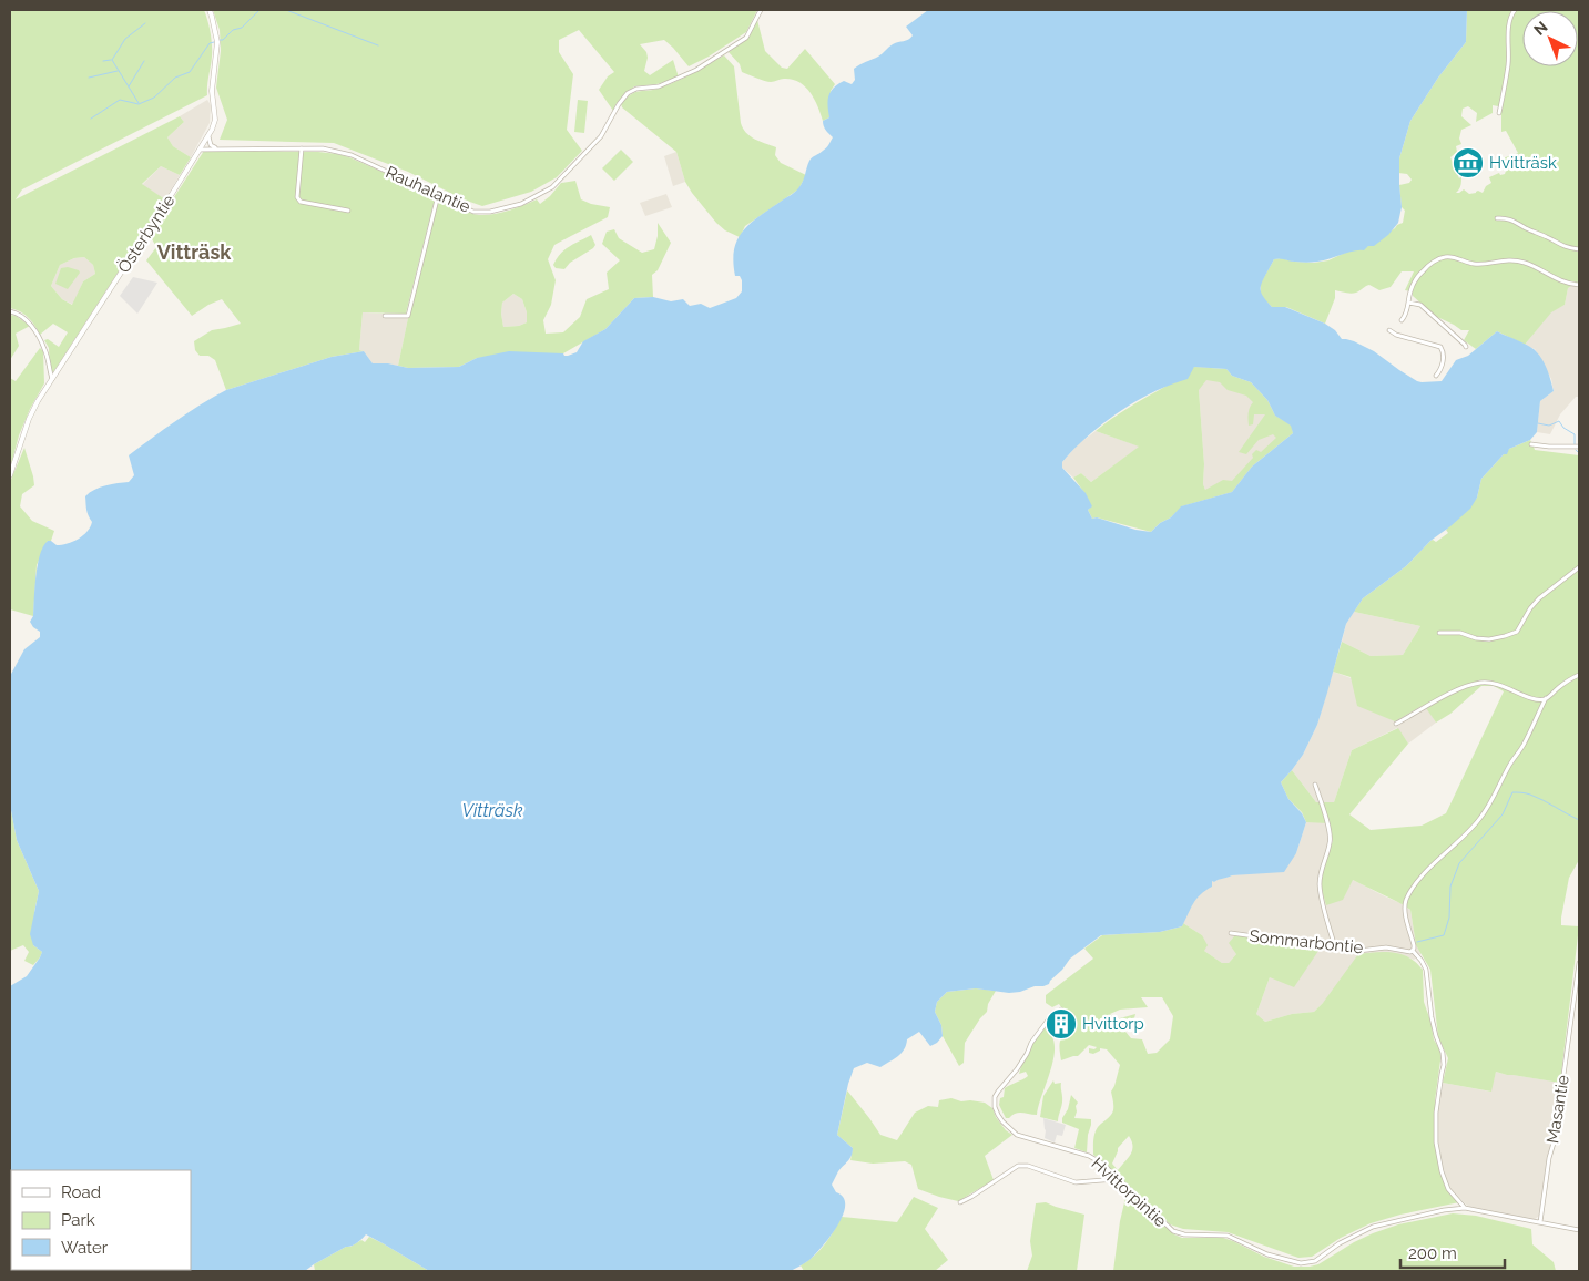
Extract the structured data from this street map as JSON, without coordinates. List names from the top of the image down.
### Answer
{
  "streets": {
    "street": [
      "Rauhalantie",
      "Österbyntie",
      "Sommarbontie",
      "Masantie",
      "Hvittorpintie"
    ]
  },
  "crossings": [
    ["Rauhalantie", "Österbyntie"],
    ["Masantie", "Hvittorpintie"]
  ],
  "districts": ["Vitträsk"],
  "water": ["Vitträsk"],
  "places": {
    "museum": ["Hvitträsk"],
    "building": ["Hvittorp"]
  },
  "legend": ["Road", "Park", "Water"],
  "scale_bar": "200 m",
  "north": "top left"
}
